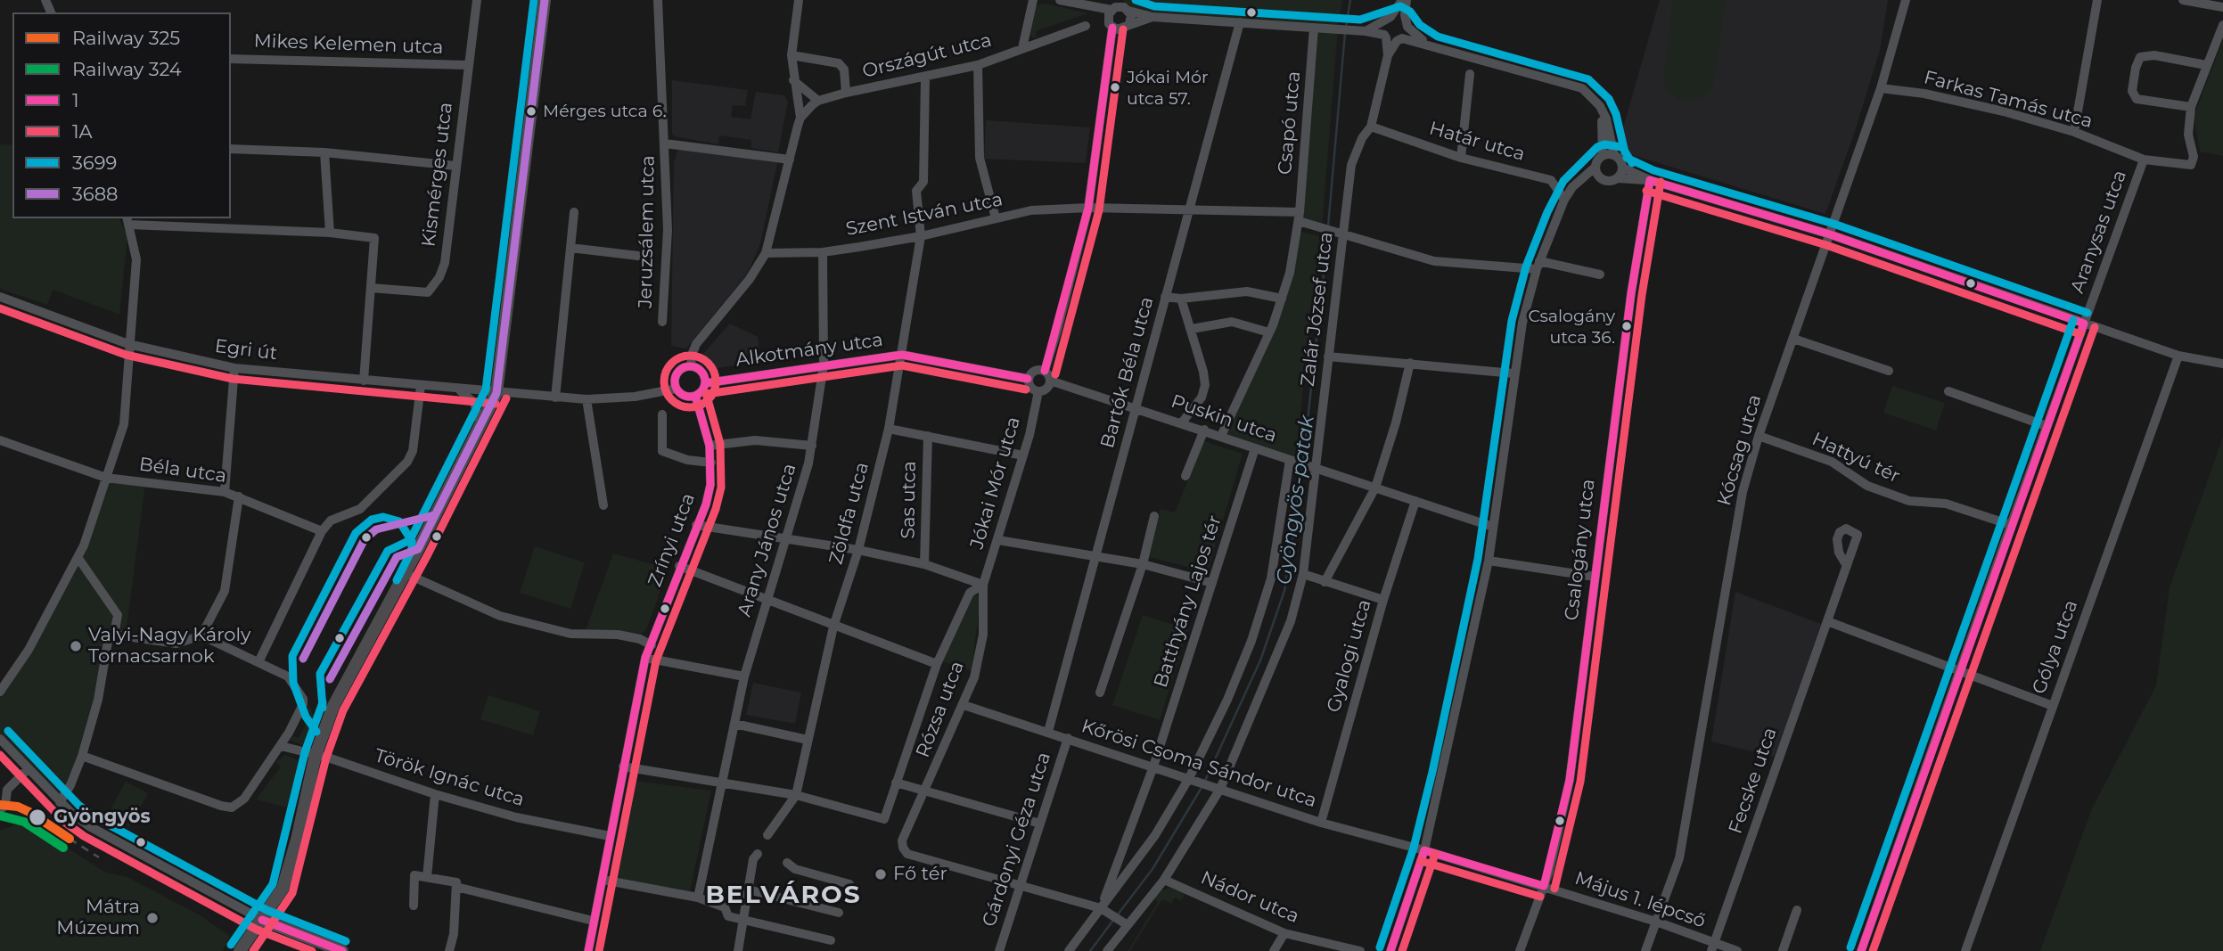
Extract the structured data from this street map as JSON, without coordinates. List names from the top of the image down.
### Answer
{
  "streets": {
    "street": [
      "Mikes Kelemen utca",
      "Országút utca",
      "Farkas Tamás utca",
      "Csapó utca",
      "Határ utca",
      "Kismérges utca",
      "Szent István utca",
      "Jeruzsálem utca",
      "Aranysas utca",
      "Zalár József utca",
      "Egri út",
      "Alkotmány utca",
      "Bartók Béla utca",
      "Puskin utca",
      "Kócsag utca",
      "Hattyú tér",
      "Béla utca",
      "Jókai Mór utca",
      "Sas utca",
      "Zöldfa utca",
      "Zrínyi utca",
      "Arany János utca",
      "Csalogány utca",
      "Batthyány Lajos tér",
      "Gólya utca",
      "Gyalogi utca",
      "Rózsa utca",
      "Kőrösi Csoma Sándor utca",
      "Török Ignác utca",
      "Fecske utca",
      "Gárdonyi Géza utca",
      "Nádor utca",
      "Május 1. lépcső"
    ]
  },
  "crossings": [
    ["Mikes Kelemen utca", "Kismérges utca"],
    ["Országút utca", "Zöldfa utca"],
    ["Farkas Tamás utca", "Aranysas utca"],
    ["Farkas Tamás utca", "Kócsag utca"],
    ["Csapó utca", "Szent István utca"],
    ["Csapó utca", "Puskin utca"],
    ["Határ utca", "Zalár József utca"],
    ["Szent István utca", "Zalár József utca"],
    ["Szent István utca", "Bartók Béla utca"],
    ["Szent István utca", "Zöldfa utca"],
    ["Szent István utca", "Arany János utca"],
    ["Aranysas utca", "Hattyú tér"],
    ["Zalár József utca", "Puskin utca"],
    ["Zalár József utca", "Kőrösi Csoma Sándor utca"],
    ["Zalár József utca", "Nádor utca"],
    ["Alkotmány utca", "Puskin utca"],
    ["Alkotmány utca", "Jókai Mór utca"],
    ["Alkotmány utca", "Zöldfa utca"],
    ["Alkotmány utca", "Zrínyi utca"],
    ["Alkotmány utca", "Arany János utca"],
    ["Bartók Béla utca", "Puskin utca"],
    ["Bartók Béla utca", "Kőrösi Csoma Sándor utca"],
    ["Puskin utca", "Jókai Mór utca"],
    ["Puskin utca", "Batthyány Lajos tér"],
    ["Puskin utca", "Gyalogi utca"],
    ["Kócsag utca", "Hattyú tér"],
    ["Kócsag utca", "Május 1. lépcső"],
    ["Jókai Mór utca", "Rózsa utca"],
    ["Zrínyi utca", "Török Ignác utca"],
    ["Csalogány utca", "Május 1. lépcső"],
    ["Batthyány Lajos tér", "Kőrösi Csoma Sándor utca"],
    ["Gyalogi utca", "Kőrösi Csoma Sándor utca"],
    ["Rózsa utca", "Kőrösi Csoma Sándor utca"],
    ["Rózsa utca", "Gárdonyi Géza utca"],
    ["Kőrösi Csoma Sándor utca", "Gárdonyi Géza utca"],
    ["Kőrösi Csoma Sándor utca", "Május 1. lépcső"],
    ["Fecske utca", "Május 1. lépcső"]
  ],
  "districts": ["BELVÁROS"],
  "water": ["Gyöngyös-patak"],
  "places": [
    "Jókai Mór utca 57.",
    "Mérges utca 6.",
    "Csalogány utca 36.",
    "Valyi-Nagy Károly Tornacsarnok",
    "Gyöngyös",
    "Fő tér",
    "Mátra Múzeum"
  ],
  "lines": [
    "transit line 3699",
    "transit line 3688",
    "transit line 1",
    "transit line 1A",
    "rail line 325",
    "rail line 324"
  ],
  "legend": [
    "Railway 325",
    "Railway 324",
    "1",
    "1A",
    "3699",
    "3688"
  ]
}
